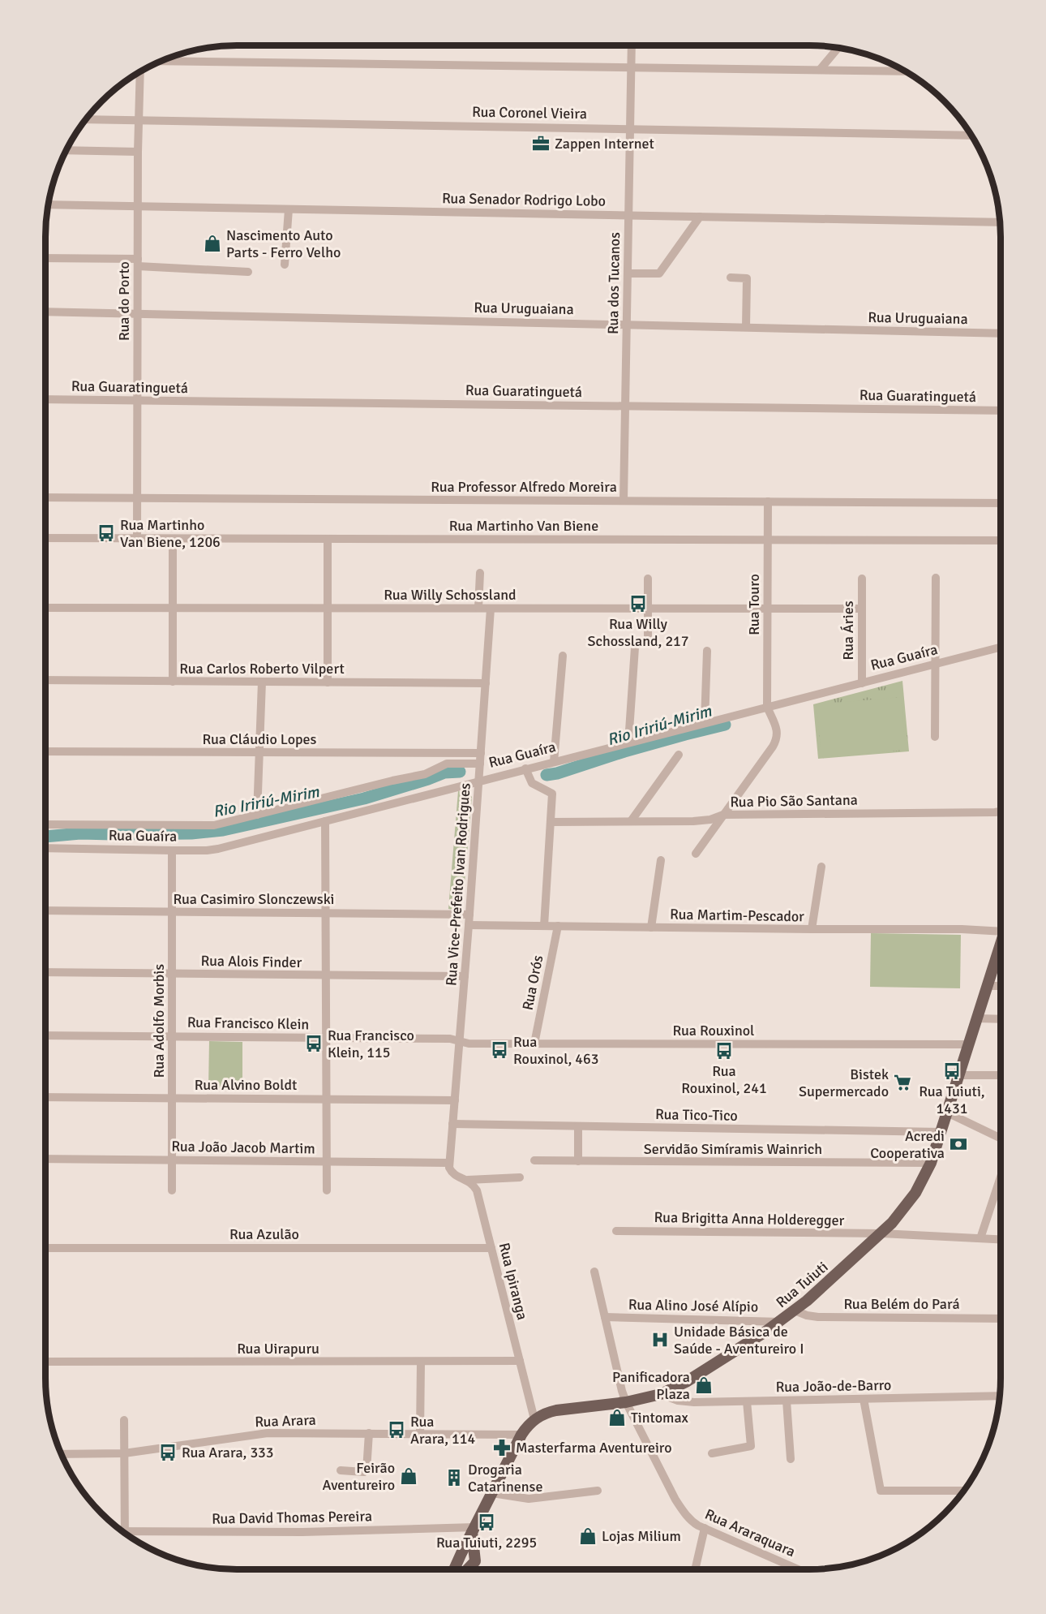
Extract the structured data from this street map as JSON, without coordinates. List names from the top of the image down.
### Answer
{
  "streets": {
    "main road": ["Rua Tuiuti"],
    "street": [
      "Rua Coronel Vieira",
      "Rua Senador Rodrigo Lobo",
      "Rua dos Tucanos",
      "Rua do Porto",
      "Rua Uruguaiana",
      "Rua Guaratinguetá",
      "Rua Professor Alfredo Moreira",
      "Rua Martinho Van Biene",
      "Rua Willy Schossland",
      "Rua Touro",
      "Rua Áries",
      "Rua Guaíra",
      "Rua Carlos Roberto Vilpert",
      "Rua Cláudio Lopes",
      "Rua Pio São Santana",
      "Rua Vice-Prefeito Ivan Rodrigues",
      "Rua Casimiro Slonczewski",
      "Rua Martim-Pescador",
      "Rua Alois Finder",
      "Rua Orós",
      "Rua Adolfo Morbis",
      "Rua Francisco Klein",
      "Rua Rouxinol",
      "Rua Alvino Boldt",
      "Rua Tico-Tico",
      "Rua João Jacob Martim",
      "Servidão Simíramis Wainrich",
      "Rua Brigitta Anna Holderegger",
      "Rua Azulão",
      "Rua Ipiranga",
      "Rua Belém do Pará",
      "Rua Alino José Alípio",
      "Rua Uirapuru",
      "Rua João-de-Barro",
      "Rua Arara",
      "Rua David Thomas Pereira",
      "Rua Araraquara"
    ]
  },
  "crossings": [
    ["Rua Coronel Vieira", "Rua dos Tucanos"],
    ["Rua Coronel Vieira", "Rua do Porto"],
    ["Rua Senador Rodrigo Lobo", "Rua dos Tucanos"],
    ["Rua Senador Rodrigo Lobo", "Rua do Porto"],
    ["Rua dos Tucanos", "Rua Uruguaiana"],
    ["Rua dos Tucanos", "Rua Guaratinguetá"],
    ["Rua dos Tucanos", "Rua Professor Alfredo Moreira"],
    ["Rua do Porto", "Rua Uruguaiana"],
    ["Rua do Porto", "Rua Guaratinguetá"],
    ["Rua do Porto", "Rua Professor Alfredo Moreira"],
    ["Rua do Porto", "Rua Martinho Van Biene"],
    ["Rua Professor Alfredo Moreira", "Rua Touro"],
    ["Rua Martinho Van Biene", "Rua Touro"],
    ["Rua Willy Schossland", "Rua Touro"],
    ["Rua Willy Schossland", "Rua Áries"],
    ["Rua Willy Schossland", "Rua Vice-Prefeito Ivan Rodrigues"],
    ["Rua Touro", "Rua Guaíra"],
    ["Rua Áries", "Rua Guaíra"],
    ["Rua Guaíra", "Rua Vice-Prefeito Ivan Rodrigues"],
    ["Rua Guaíra", "Rua Adolfo Morbis"],
    ["Rua Carlos Roberto Vilpert", "Rua Vice-Prefeito Ivan Rodrigues"],
    ["Rua Cláudio Lopes", "Rua Vice-Prefeito Ivan Rodrigues"],
    ["Rua Vice-Prefeito Ivan Rodrigues", "Rua Casimiro Slonczewski"],
    ["Rua Vice-Prefeito Ivan Rodrigues", "Rua Martim-Pescador"],
    ["Rua Vice-Prefeito Ivan Rodrigues", "Rua Alois Finder"],
    ["Rua Vice-Prefeito Ivan Rodrigues", "Rua Francisco Klein"],
    ["Rua Vice-Prefeito Ivan Rodrigues", "Rua Rouxinol"],
    ["Rua Vice-Prefeito Ivan Rodrigues", "Rua Alvino Boldt"],
    ["Rua Vice-Prefeito Ivan Rodrigues", "Rua Tico-Tico"],
    ["Rua Vice-Prefeito Ivan Rodrigues", "Rua João Jacob Martim"],
    ["Rua Vice-Prefeito Ivan Rodrigues", "Rua Ipiranga"],
    ["Rua Casimiro Slonczewski", "Rua Adolfo Morbis"],
    ["Rua Martim-Pescador", "Rua Orós"],
    ["Rua Alois Finder", "Rua Adolfo Morbis"],
    ["Rua Orós", "Rua Rouxinol"],
    ["Rua Adolfo Morbis", "Rua Francisco Klein"],
    ["Rua Adolfo Morbis", "Rua Alvino Boldt"],
    ["Rua Adolfo Morbis", "Rua João Jacob Martim"],
    ["Rua Francisco Klein", "Rua Rouxinol"],
    ["Rua Rouxinol", "Rua Tuiuti"],
    ["Rua Tico-Tico", "Rua Tuiuti"],
    ["Rua João Jacob Martim", "Rua Ipiranga"],
    ["Servidão Simíramis Wainrich", "Rua Tuiuti"],
    ["Rua Brigitta Anna Holderegger", "Rua Tuiuti"],
    ["Rua Azulão", "Rua Ipiranga"],
    ["Rua Ipiranga", "Rua Tuiuti"],
    ["Rua Ipiranga", "Rua Uirapuru"],
    ["Rua Tuiuti", "Rua Belém do Pará"],
    ["Rua Tuiuti", "Rua Alino José Alípio"],
    ["Rua Tuiuti", "Rua João-de-Barro"],
    ["Rua Tuiuti", "Rua Arara"],
    ["Rua Tuiuti", "Rua David Thomas Pereira"],
    ["Rua Tuiuti", "Rua Araraquara"],
    ["Rua Alino José Alípio", "Rua Araraquara"]
  ],
  "water": ["Rio Iririú-Mirim"],
  "places": {
    "office": ["Zappen Internet"],
    "shop": [
      "Nascimento Auto Parts - Ferro Velho",
      "Panificadora Plaza",
      "Tintomax",
      "Feirão Aventureiro",
      "Lojas Milium"
    ],
    "bus stop": [
      "Rua Martinho Van Biene, 1206",
      "Rua Willy Schossland, 217",
      "Rua Francisco Klein, 115",
      "Rua Rouxinol, 463",
      "Rua Rouxinol, 241",
      "Rua Tuiuti, 1431",
      "Rua Arara, 114",
      "Rua Arara, 333",
      "Rua Tuiuti, 2295"
    ],
    "supermarket": ["Bistek Supermercado"],
    "bank": ["Acredi Cooperativa"],
    "hospital": ["Unidade Básica de Saúde - Aventureiro I"],
    "pharmacy": ["Masterfarma Aventureiro"],
    "building": ["Drogaria Catarinense"]
  }
}
